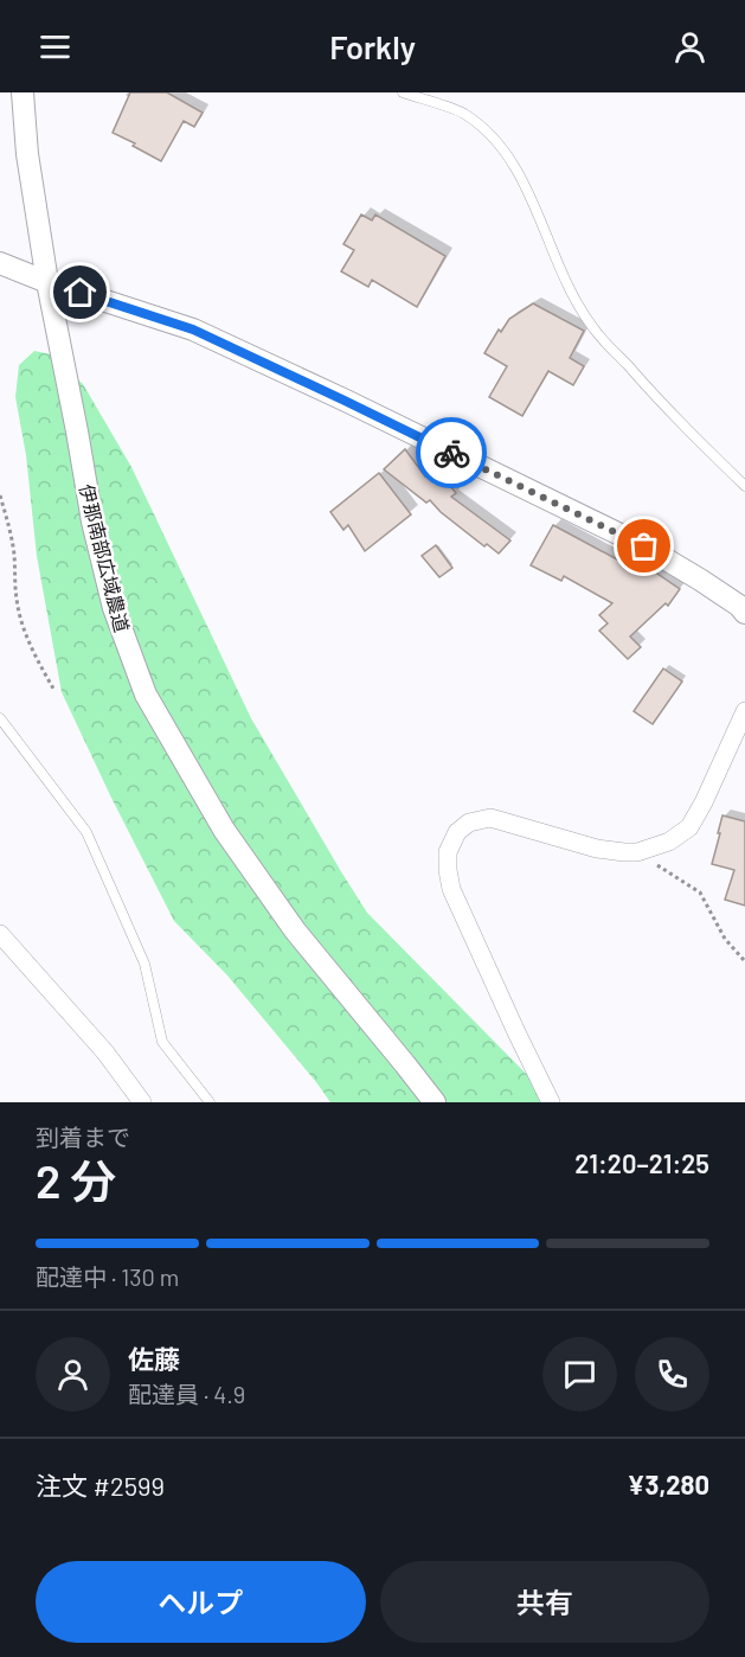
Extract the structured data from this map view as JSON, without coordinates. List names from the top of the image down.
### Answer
{
  "streets": {
    "street": ["伊那南部広域農道"]
  },
  "page": {
    "header": "Forkly",
    "heading": ["2 分", "到着まで", "21:20–21:25"],
    "panel": [
      "佐藤",
      "配達員 · 4.9",
      "注文 #2599",
      "¥3,280"
    ],
    "bar": "配達中 · 130 m",
    "buttons": ["ヘルプ", "共有"]
  }
}
